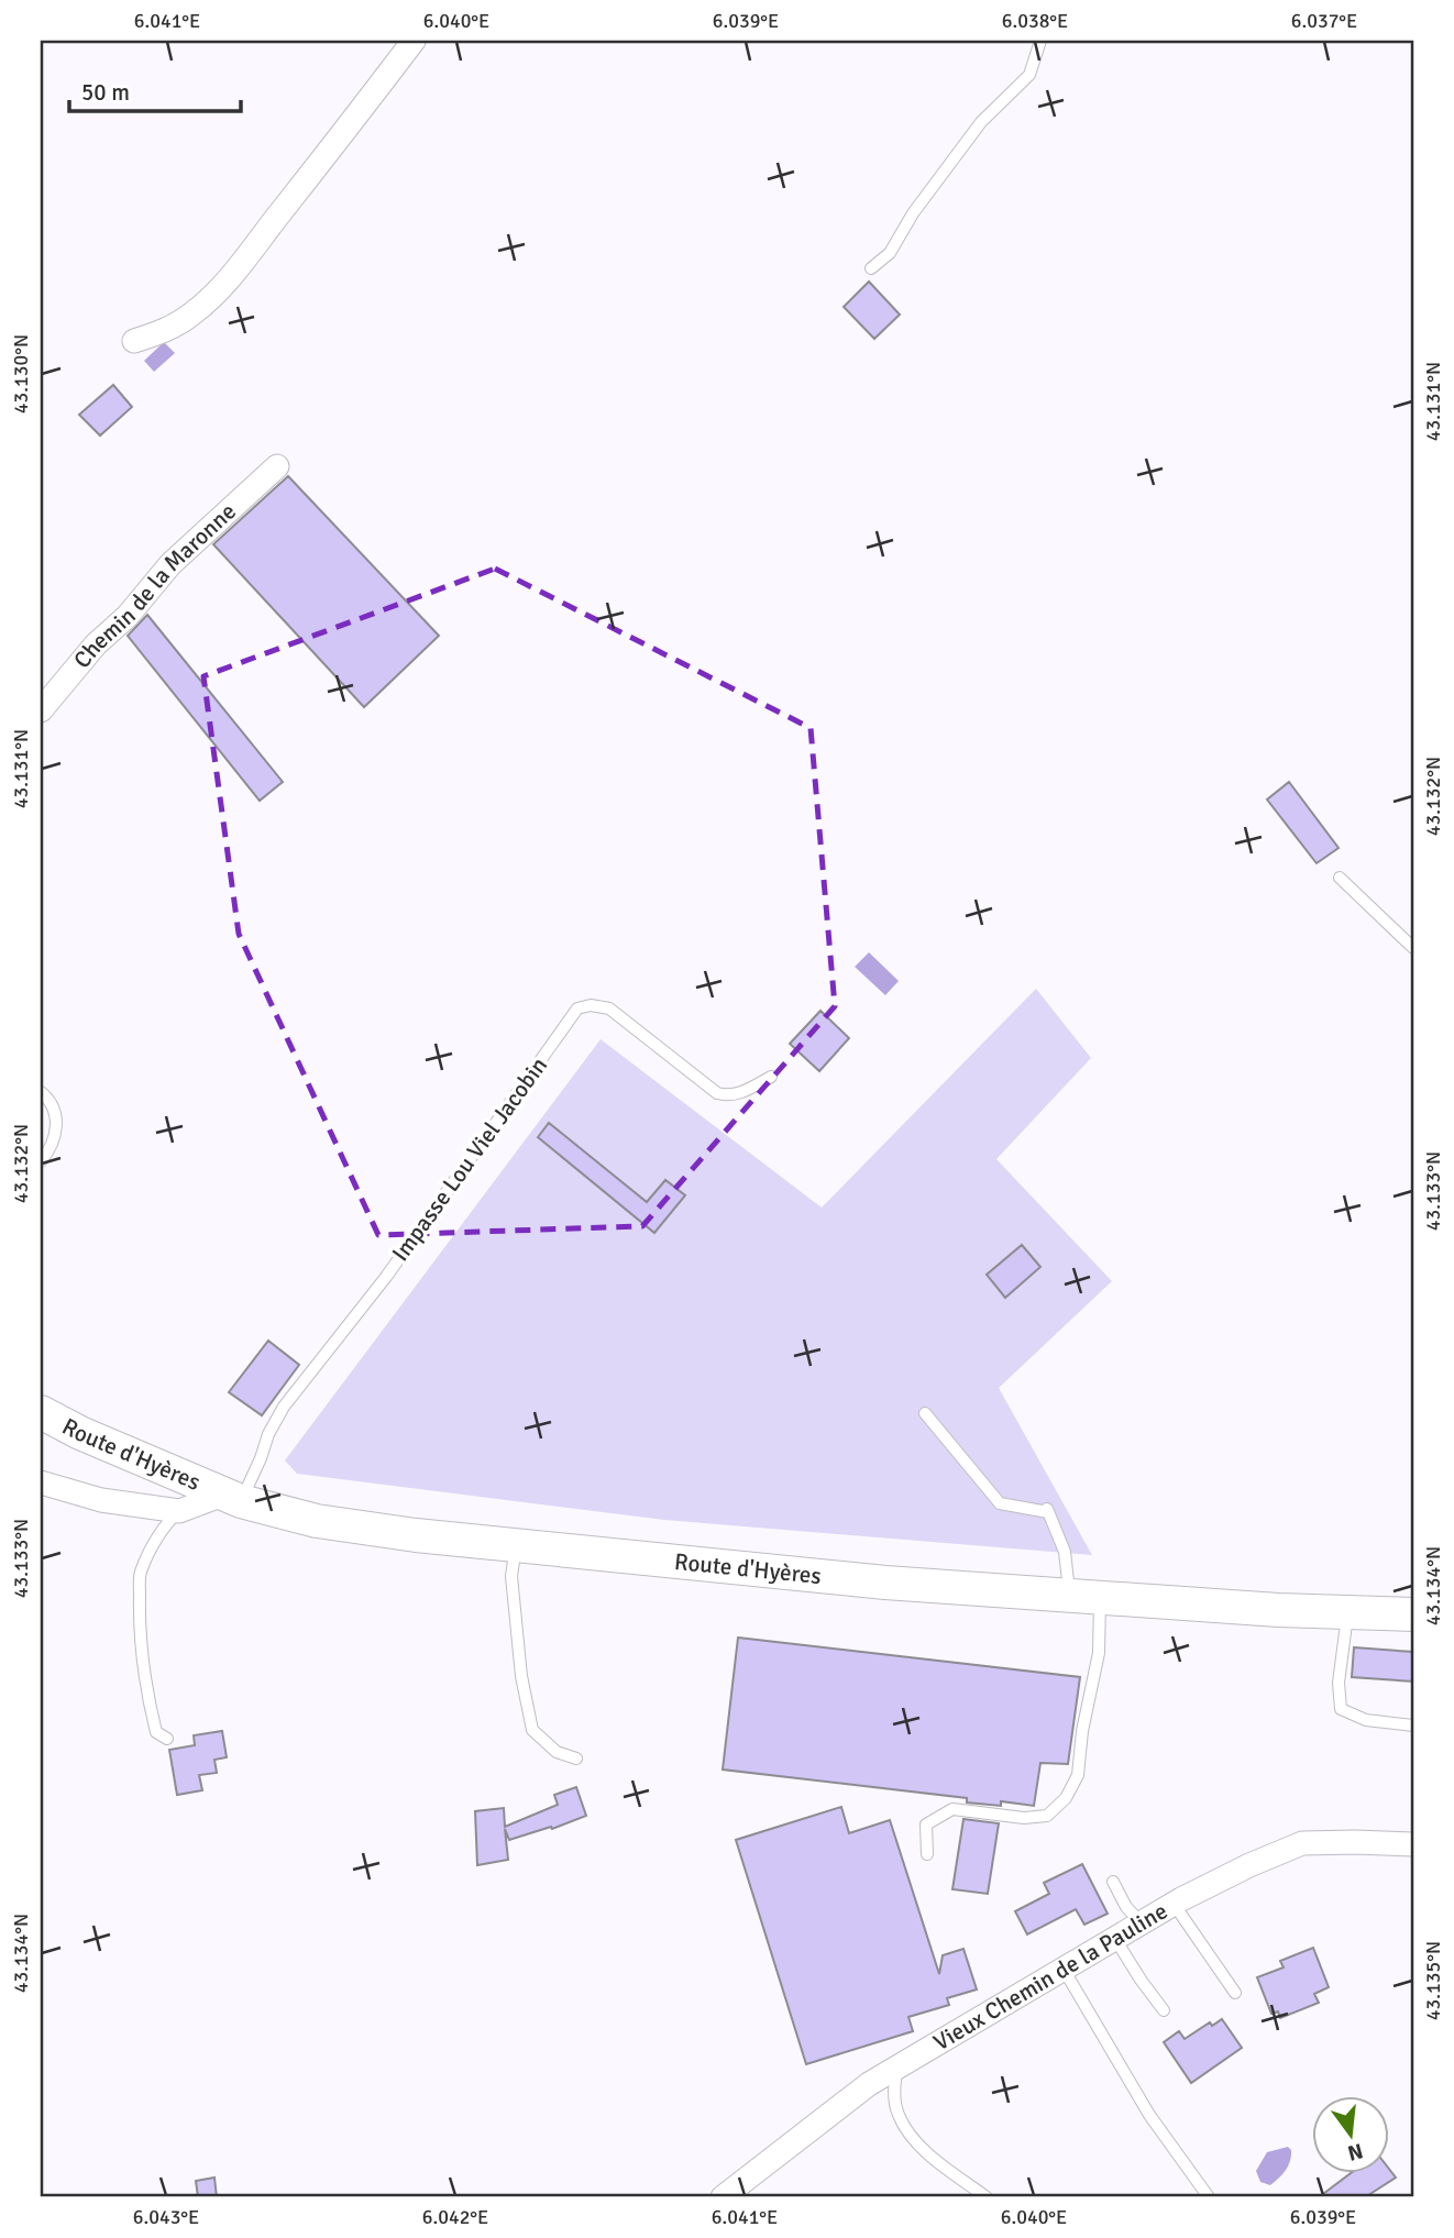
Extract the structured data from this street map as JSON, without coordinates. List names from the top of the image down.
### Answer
{
  "streets": {
    "main road": ["Route d'Hyères"],
    "street": ["Chemin de la Maronne", "Vieux Chemin de la Pauline"],
    "lane": ["Impasse Lou Viel Jacobin"]
  },
  "crossings": [
    ["Impasse Lou Viel Jacobin", "Route d'Hyères"]
  ],
  "scale_bar": "50 m",
  "north": "bottom",
  "coordinates": [
    "6.041°E",
    "6.040°E",
    "6.039°E",
    "6.038°E",
    "6.037°E",
    "43.130°N",
    "43.131°N",
    "43.132°N",
    "43.133°N",
    "43.134°N",
    "43.135°N",
    "6.043°E",
    "6.042°E"
  ]
}
